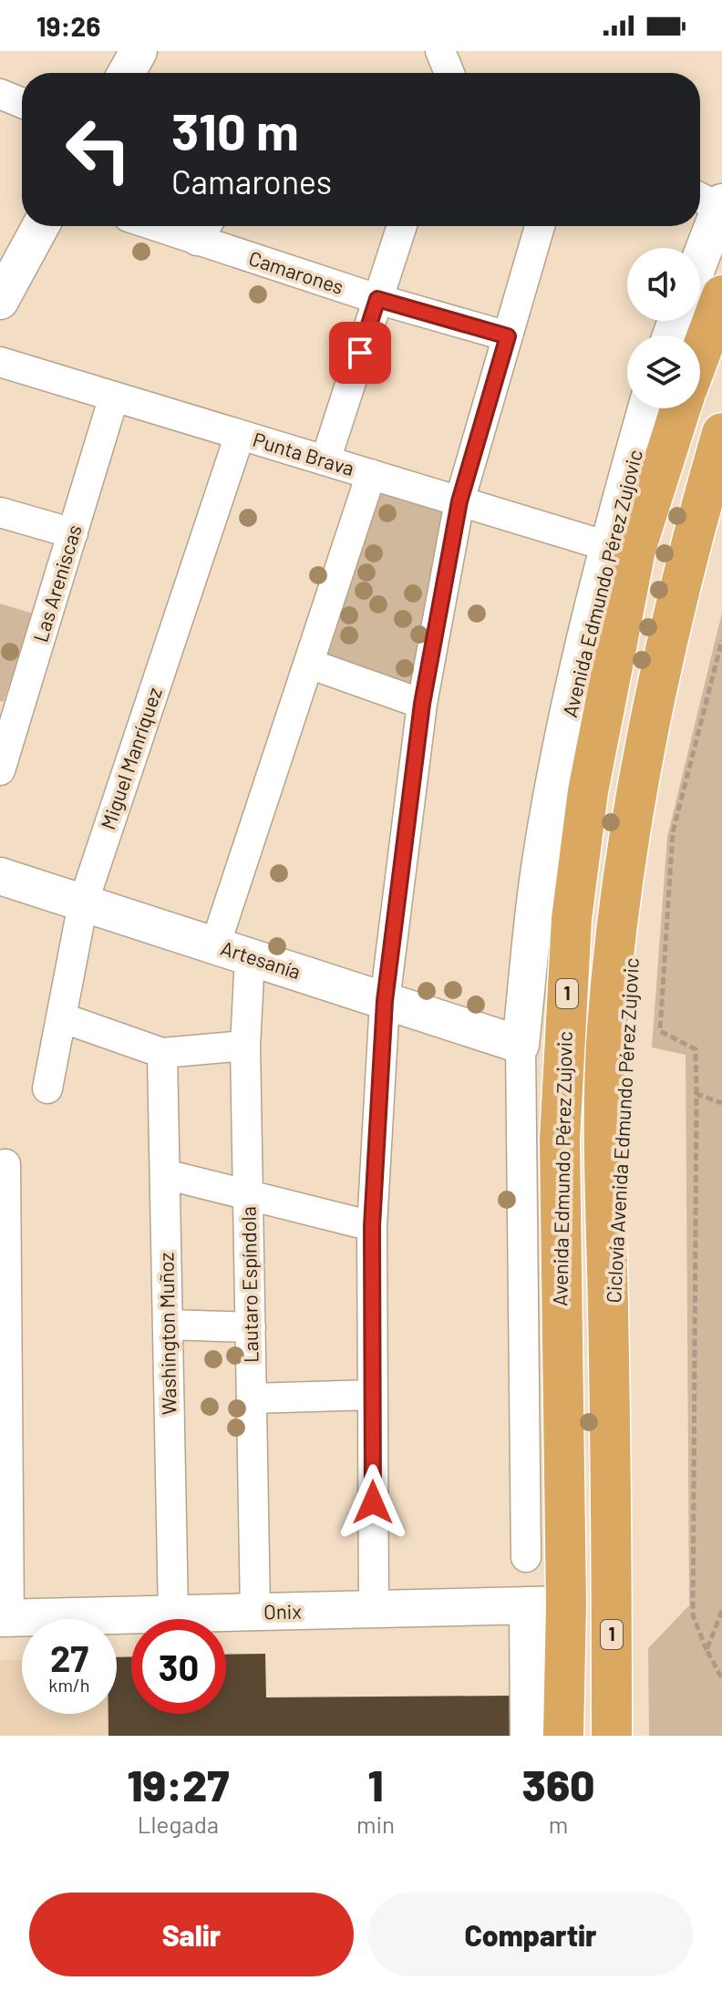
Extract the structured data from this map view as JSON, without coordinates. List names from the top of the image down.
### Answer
{
  "streets": {
    "highway": ["Avenida Edmundo Pérez Zujovic", "1"],
    "street": [
      "Camarones",
      "Punta Brava",
      "Las Areniscas",
      "Miguel Manríquez",
      "Artesanía",
      "Lautaro Espíndola",
      "Washington Muñoz",
      "Onix"
    ]
  },
  "crossings": [
    ["Punta Brava", "Las Areniscas"],
    ["Punta Brava", "Avenida Edmundo Pérez Zujovic"],
    ["Punta Brava", "Miguel Manríquez"],
    ["Avenida Edmundo Pérez Zujovic", "Artesanía"],
    ["Avenida Edmundo Pérez Zujovic", "Onix"],
    ["Miguel Manríquez", "Artesanía"],
    ["Artesanía", "Lautaro Espíndola"],
    ["Lautaro Espíndola", "Onix"],
    ["Washington Muñoz", "Onix"]
  ],
  "page": {
    "status": "19:26",
    "turn": ["310 m", "Camarones"],
    "speed": "27 km/h",
    "limit": "30",
    "eta": [
      "19:27",
      "Llegada",
      "1",
      "min",
      "360",
      "m"
    ],
    "buttons": ["Salir", "Compartir"]
  }
}
